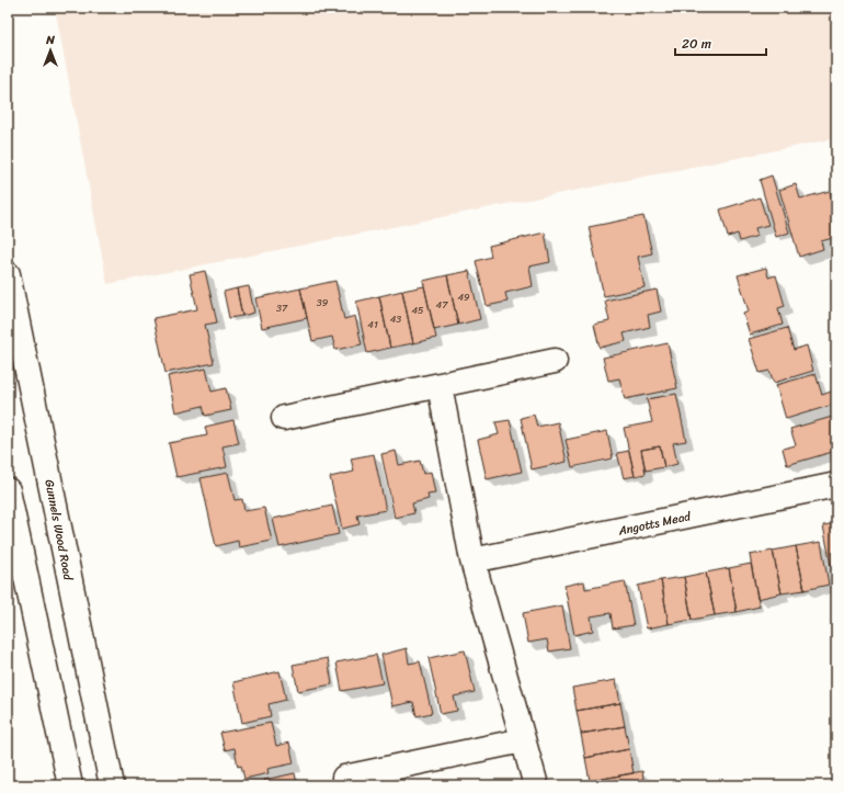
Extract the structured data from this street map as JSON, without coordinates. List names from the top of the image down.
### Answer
{
  "streets": {
    "street": ["Angotts Mead", "Gunnels Wood Road"]
  },
  "house_numbers": [
    "49",
    "39",
    "47",
    "37",
    "45",
    "43",
    "41"
  ],
  "scale_bar": "20 m",
  "north": "top"
}
